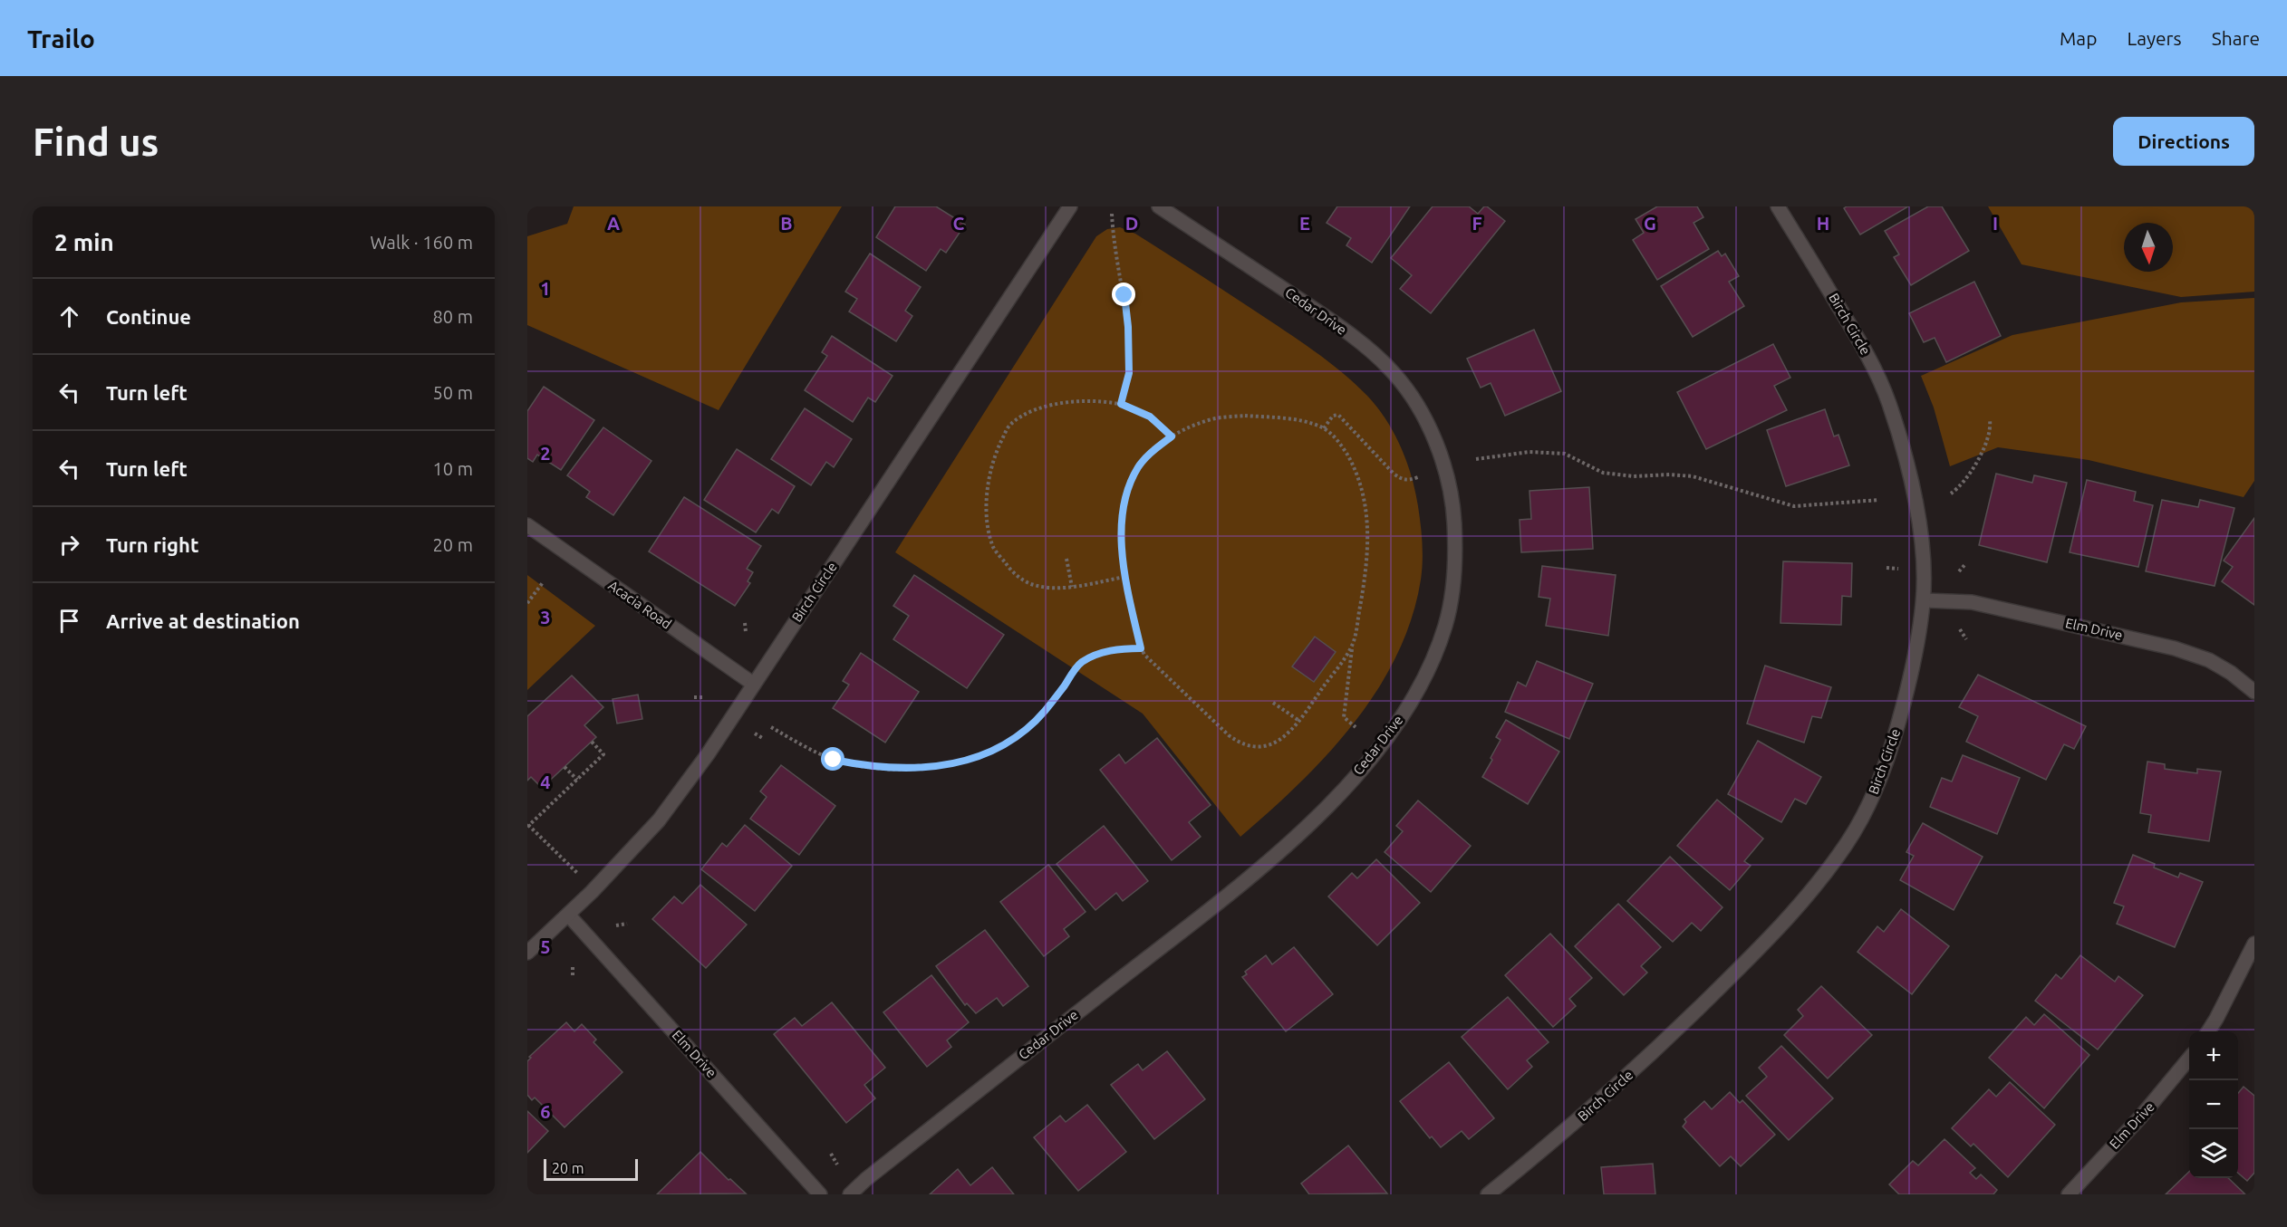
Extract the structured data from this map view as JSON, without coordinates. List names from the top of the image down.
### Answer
{
  "streets": {
    "street": [
      "Cedar Drive",
      "Birch Circle",
      "Acacia Road",
      "Elm Drive"
    ]
  },
  "crossings": [
    ["Birch Circle", "Acacia Road"],
    ["Birch Circle", "Elm Drive"]
  ],
  "scale_bar": "20 m",
  "north": "bottom",
  "page": {
    "header": "Trailo",
    "nav": ["Map", "Layers", "Share"],
    "buttons": "Directions",
    "title": "Find us",
    "heading": ["2 min", "Walk · 160 m"],
    "list": [
      ["Continue", "80 m"],
      ["Turn left", "50 m"],
      ["Turn left", "10 m"],
      ["Turn right", "20 m"],
      "Arrive at destination"
    ],
    "map_buttons": ["+", "−"],
    "scale": "20 m"
  },
  "grid": {
    "columns": [
      "A",
      "B",
      "C",
      "D",
      "E",
      "F",
      "G",
      "H",
      "I"
    ],
    "rows": [
      "1",
      "2",
      "3",
      "4",
      "5",
      "6"
    ]
  }
}
